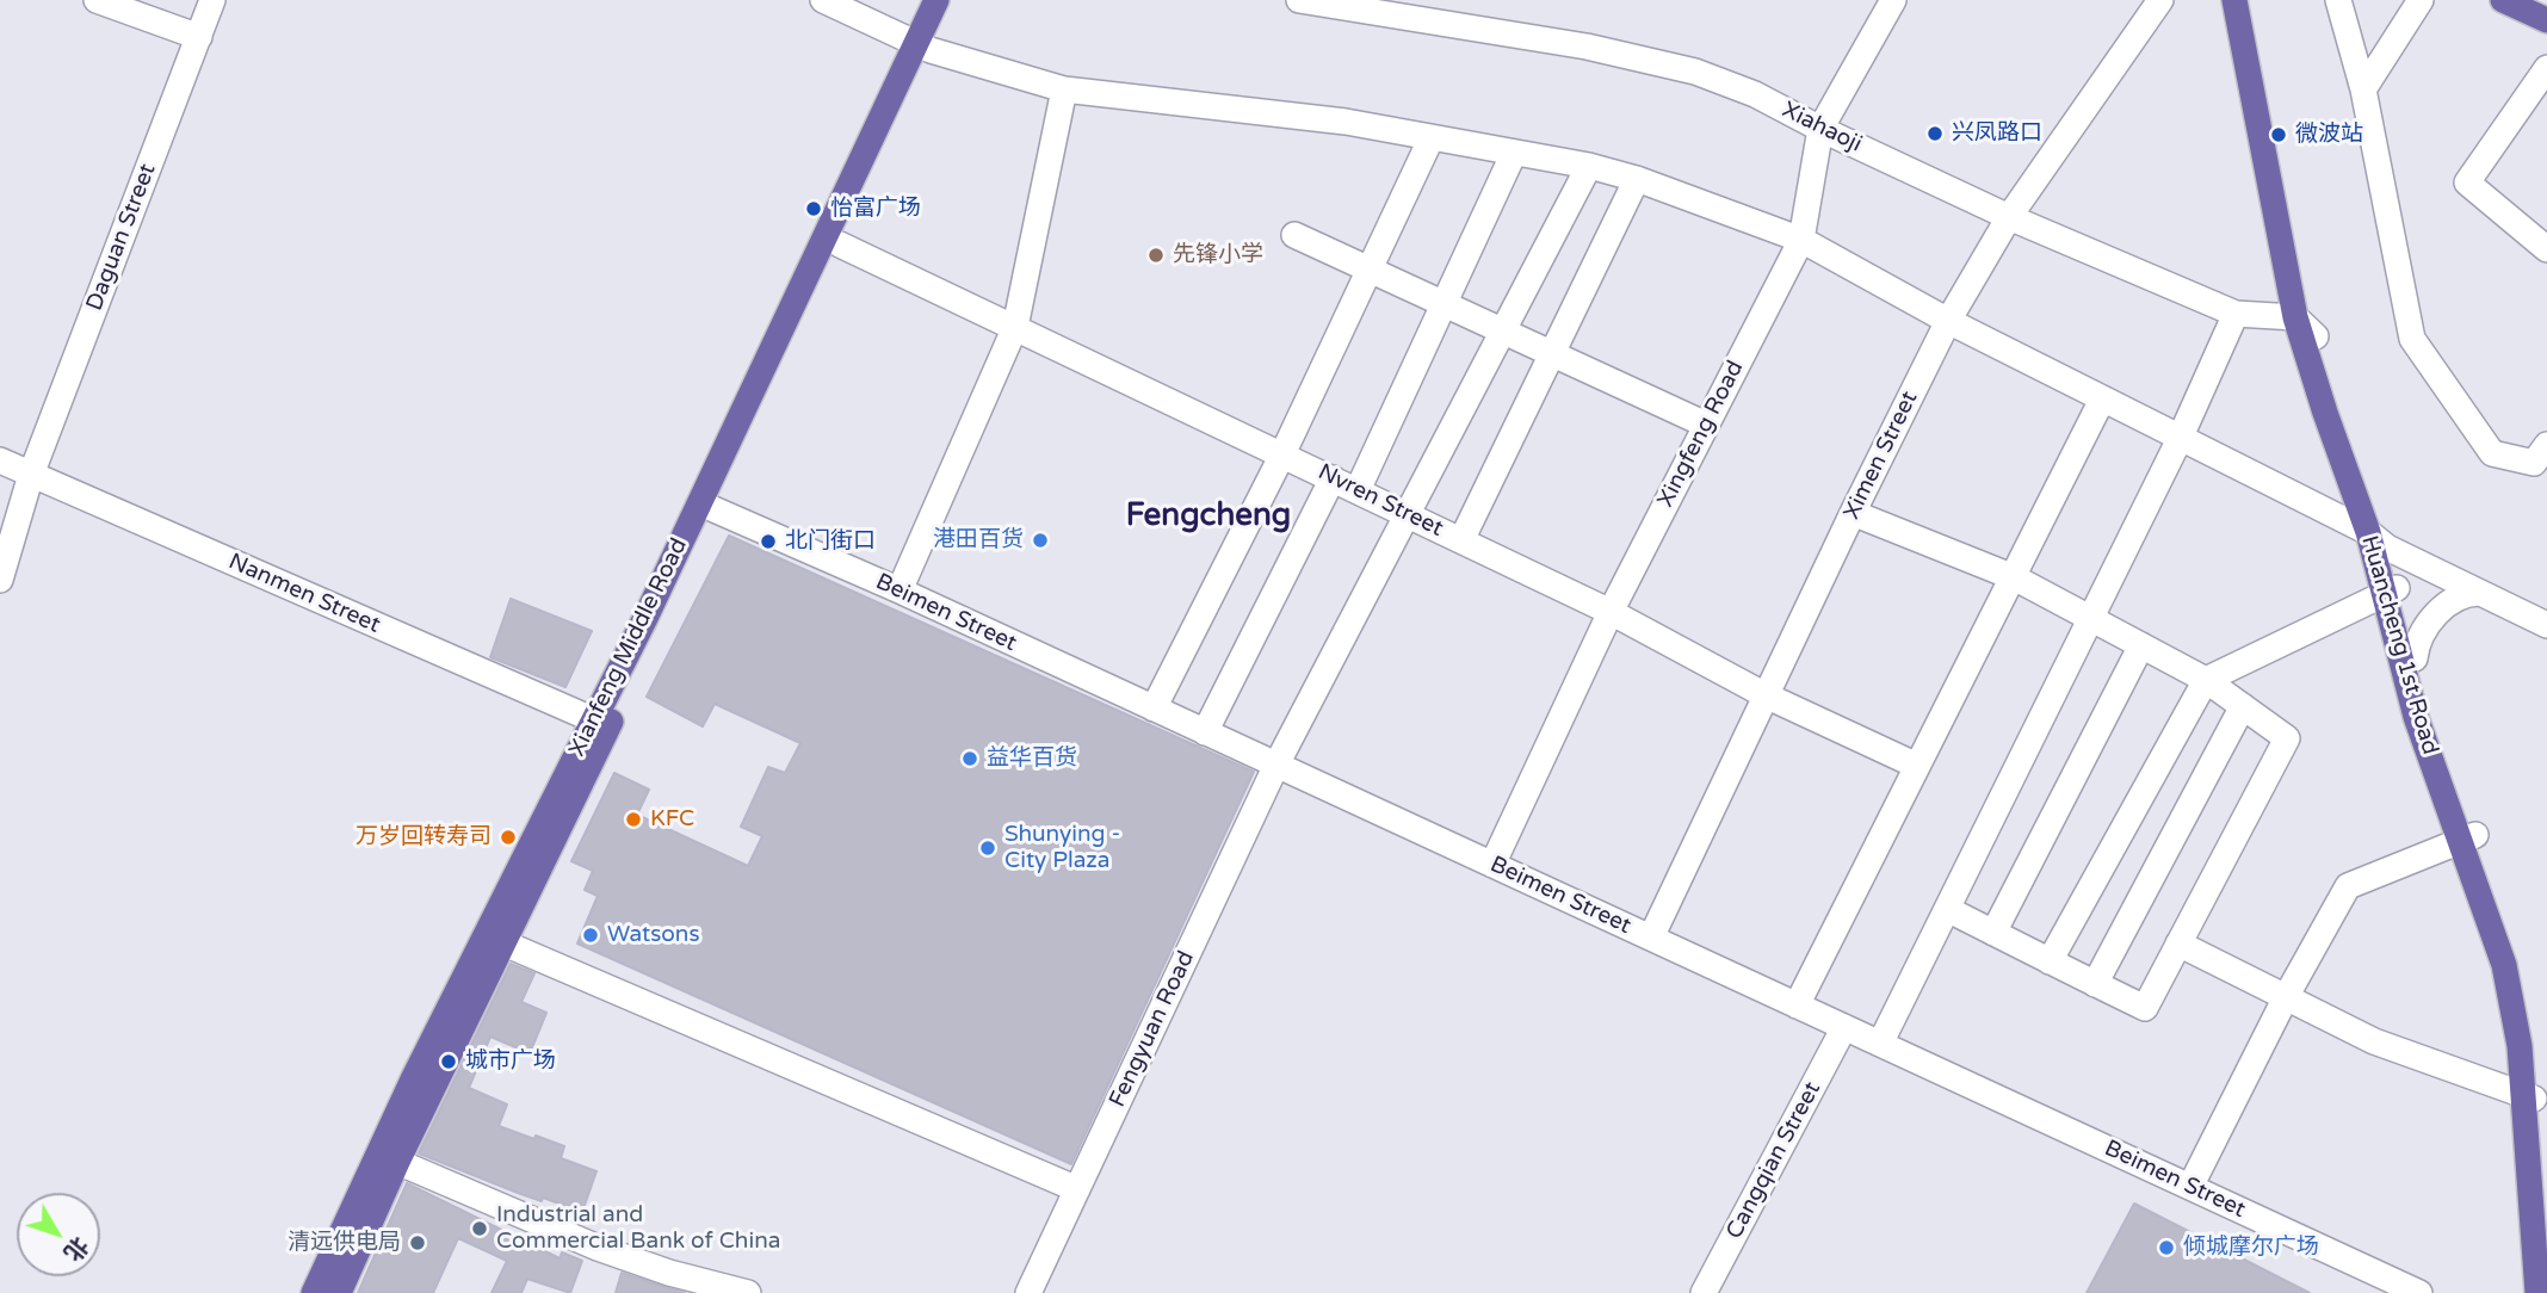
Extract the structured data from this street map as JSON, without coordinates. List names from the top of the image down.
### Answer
{
  "streets": {
    "main road": ["Huancheng 1st Road", "Xianfeng Middle Road"],
    "street": [
      "Xiahaoji",
      "Daguan Street",
      "Xingfeng Road",
      "Ximen Street",
      "Nvren Street",
      "Nanmen Street",
      "Beimen Street",
      "Fengyuan Road",
      "Cangqian Street"
    ]
  },
  "crossings": [
    ["Xiahaoji", "Xingfeng Road"],
    ["Xiahaoji", "Ximen Street"],
    ["Xiahaoji", "Huancheng 1st Road"],
    ["Daguan Street", "Nanmen Street"],
    ["Xingfeng Road", "Nvren Street"],
    ["Xingfeng Road", "Beimen Street"],
    ["Ximen Street", "Nvren Street"],
    ["Ximen Street", "Beimen Street"],
    ["Nvren Street", "Xianfeng Middle Road"],
    ["Nvren Street", "Fengyuan Road"],
    ["Nanmen Street", "Xianfeng Middle Road"],
    ["Beimen Street", "Xianfeng Middle Road"],
    ["Beimen Street", "Fengyuan Road"],
    ["Beimen Street", "Cangqian Street"]
  ],
  "districts": ["Fengcheng"],
  "places": [
    "兴凤路口",
    "微波站",
    "怡富广场",
    "先锋小学",
    "港田百货",
    "北门街口",
    "益华百货",
    "KFC",
    "万岁回转寿司",
    "Shunying - City Plaza",
    "Watsons",
    "城市广场",
    "Industrial and Commercial Bank of China",
    "清远供电局",
    "倾城摩尔广场"
  ],
  "north": "bottom right"
}
